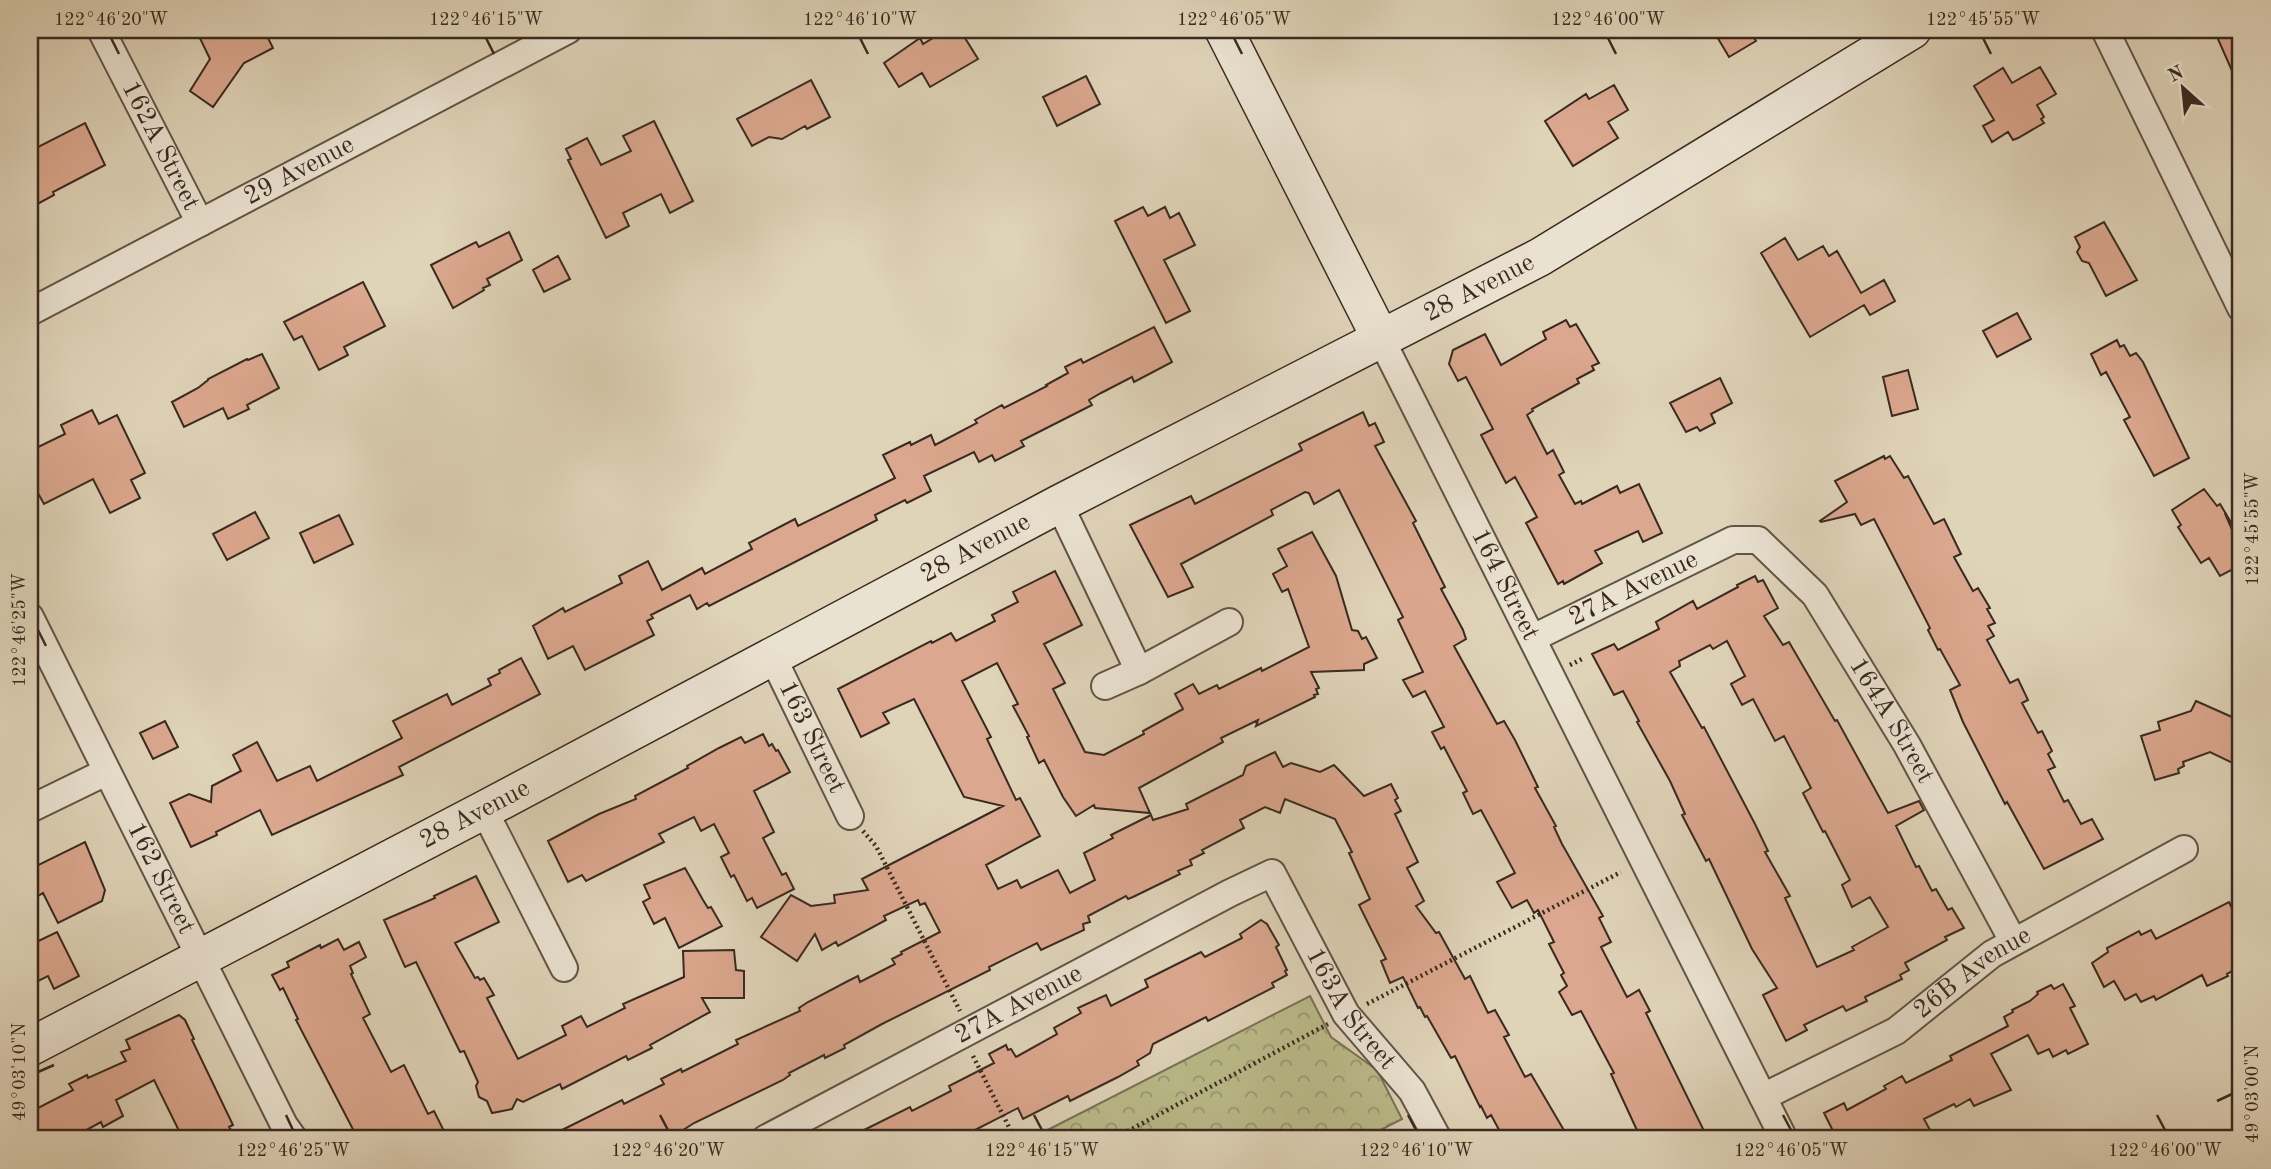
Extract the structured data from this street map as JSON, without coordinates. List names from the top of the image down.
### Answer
{
  "streets": {
    "street": [
      "162A Street",
      "29 Avenue",
      "28 Avenue",
      "164 Street",
      "27A Avenue",
      "164A Street",
      "163 Street",
      "162 Street",
      "26B Avenue",
      "163A Street"
    ]
  },
  "crossings": [
    ["162A Street", "29 Avenue"],
    ["28 Avenue", "164 Street"],
    ["28 Avenue", "163 Street"],
    ["28 Avenue", "162 Street"],
    ["164 Street", "27A Avenue"],
    ["164 Street", "26B Avenue"],
    ["27A Avenue", "164A Street"],
    ["27A Avenue", "163A Street"],
    ["164A Street", "26B Avenue"]
  ],
  "north": "top left",
  "coordinates": [
    "122°46'20\"W",
    "122°46'15\"W",
    "122°46'10\"W",
    "122°46'05\"W",
    "122°46'00\"W",
    "122°45'55\"W",
    "122°46'25\"W",
    "49°03'10\"N",
    "49°03'00\"N"
  ]
}
